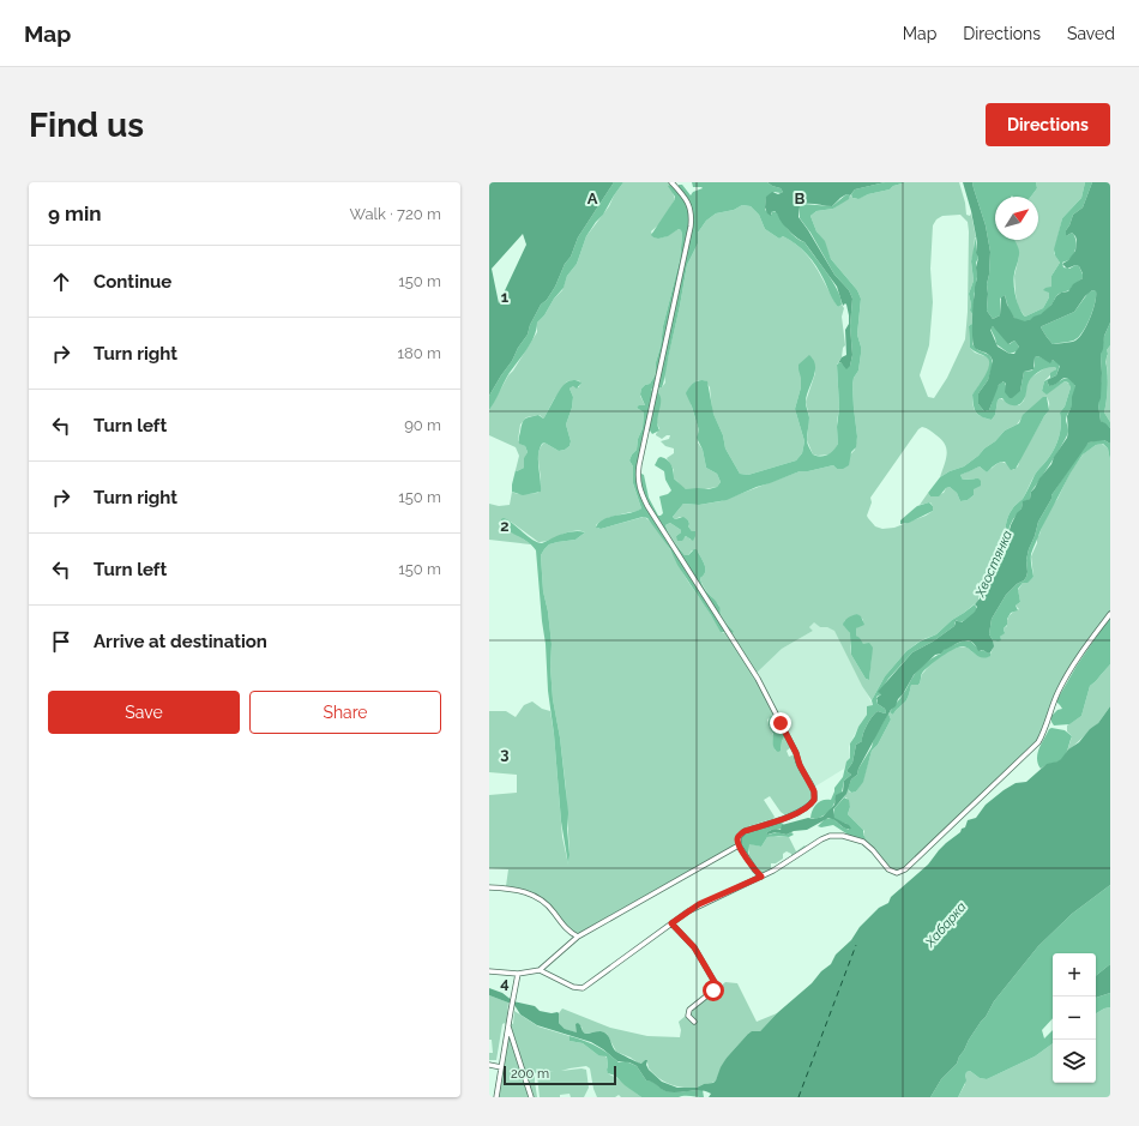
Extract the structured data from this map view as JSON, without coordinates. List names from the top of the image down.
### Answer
{
  "water": ["Хвостянка", "Хабарка"],
  "scale_bar": "200 m",
  "north": "top right",
  "page": {
    "header": "Map",
    "nav": ["Map", "Directions", "Saved"],
    "buttons": [
      "Directions",
      ["Save", "Share"]
    ],
    "title": "Find us",
    "heading": ["9 min", "Walk · 720 m"],
    "list": [
      ["Continue", "150 m"],
      ["Turn right", "180 m"],
      ["Turn left", "90 m"],
      ["Turn right", "150 m"],
      ["Turn left", "150 m"],
      "Arrive at destination"
    ],
    "map_buttons": ["+", "−"],
    "scale": "200 m"
  },
  "grid": {
    "columns": ["A", "B"],
    "rows": [
      "1",
      "2",
      "3",
      "4"
    ]
  }
}
